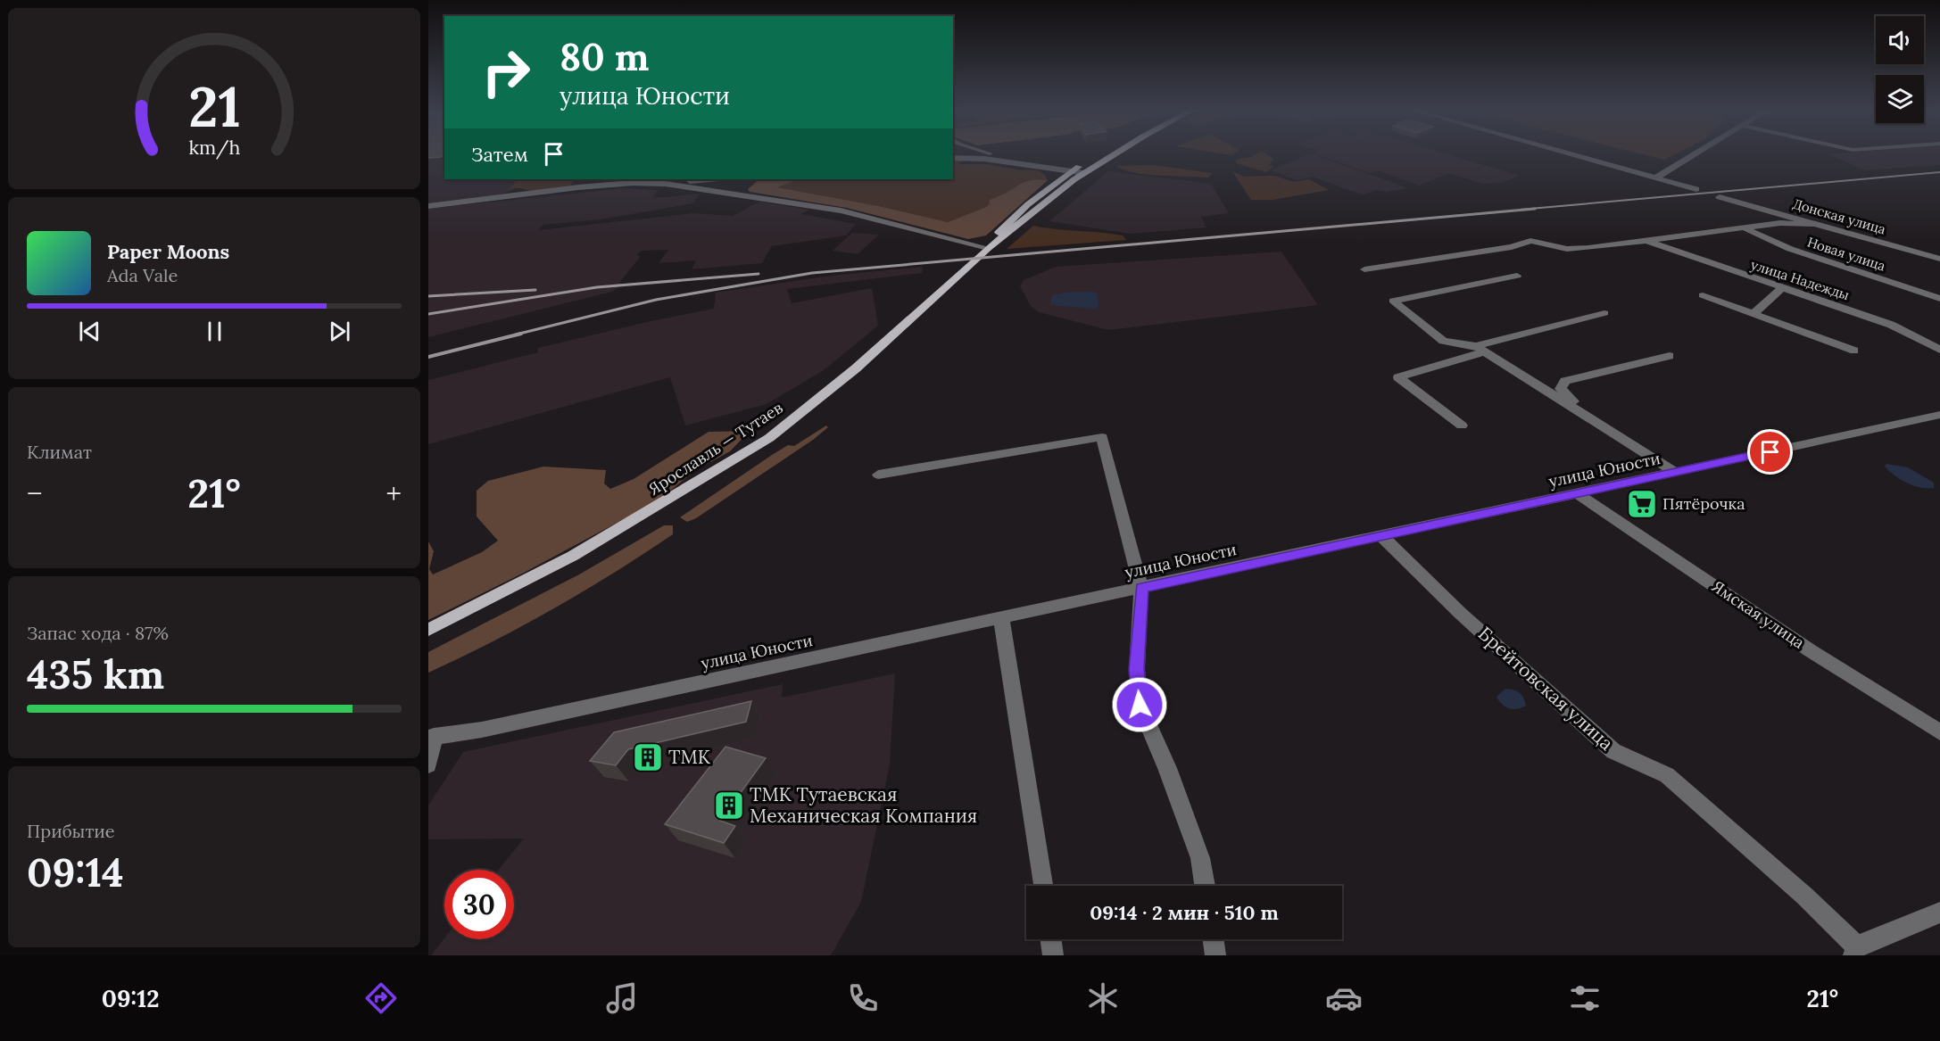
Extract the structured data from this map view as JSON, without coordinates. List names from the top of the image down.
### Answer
{
  "streets": {
    "main road": ["Ярославль — Тутаев"],
    "street": [
      "Донская улица",
      "Новая улица",
      "улица Надежды",
      "улица Юности",
      "Ямская улица",
      "Брейтовская улица"
    ]
  },
  "crossings": [
    ["улица Юности", "Ямская улица"],
    ["улица Юности", "Брейтовская улица"]
  ],
  "places": {
    "supermarket": ["Пятёрочка"],
    "building": ["ТМК", "ТМК Тутаевская Механическая Компания"]
  },
  "page": {
    "turn": ["80 m", "улица Юности"],
    "then": "Затем",
    "song": ["Paper Moons", "Ada Vale"],
    "tile": [
      "Климат",
      ["Запас хода · 87%", "435 km"],
      ["Прибытие", "09:14"]
    ],
    "heat": ["−", "21°", "+"],
    "limit": "30",
    "trip": "09:14 · 2 мин · 510 m",
    "tabs": ["09:12", "21°"],
    "gauge": ["21", "km/h"]
  }
}
